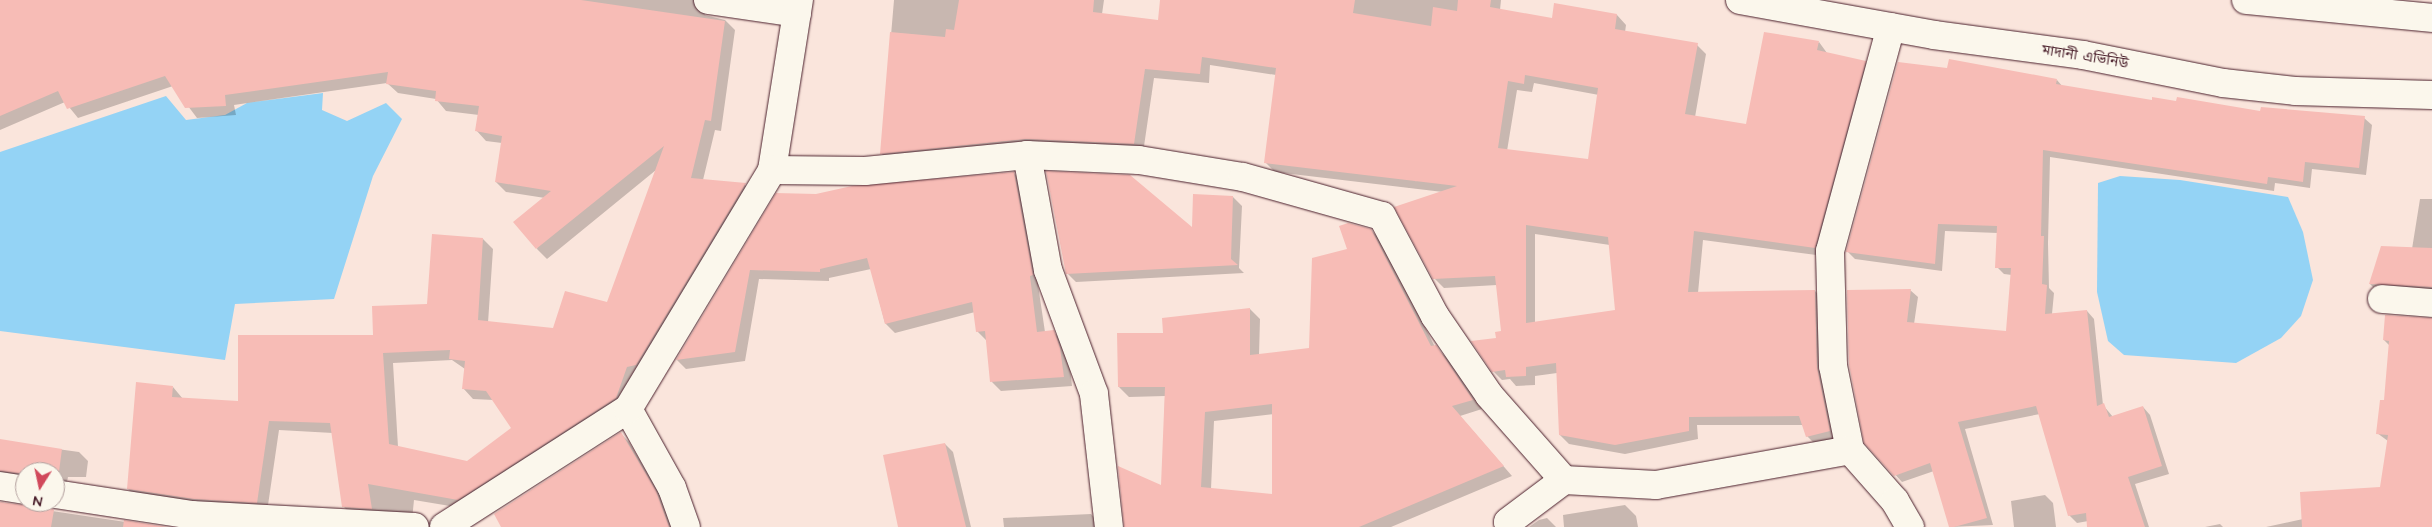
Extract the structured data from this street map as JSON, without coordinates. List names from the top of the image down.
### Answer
{
  "streets": {
    "street": ["মাদানী এভিনিউ"]
  },
  "north": "bottom"
}
